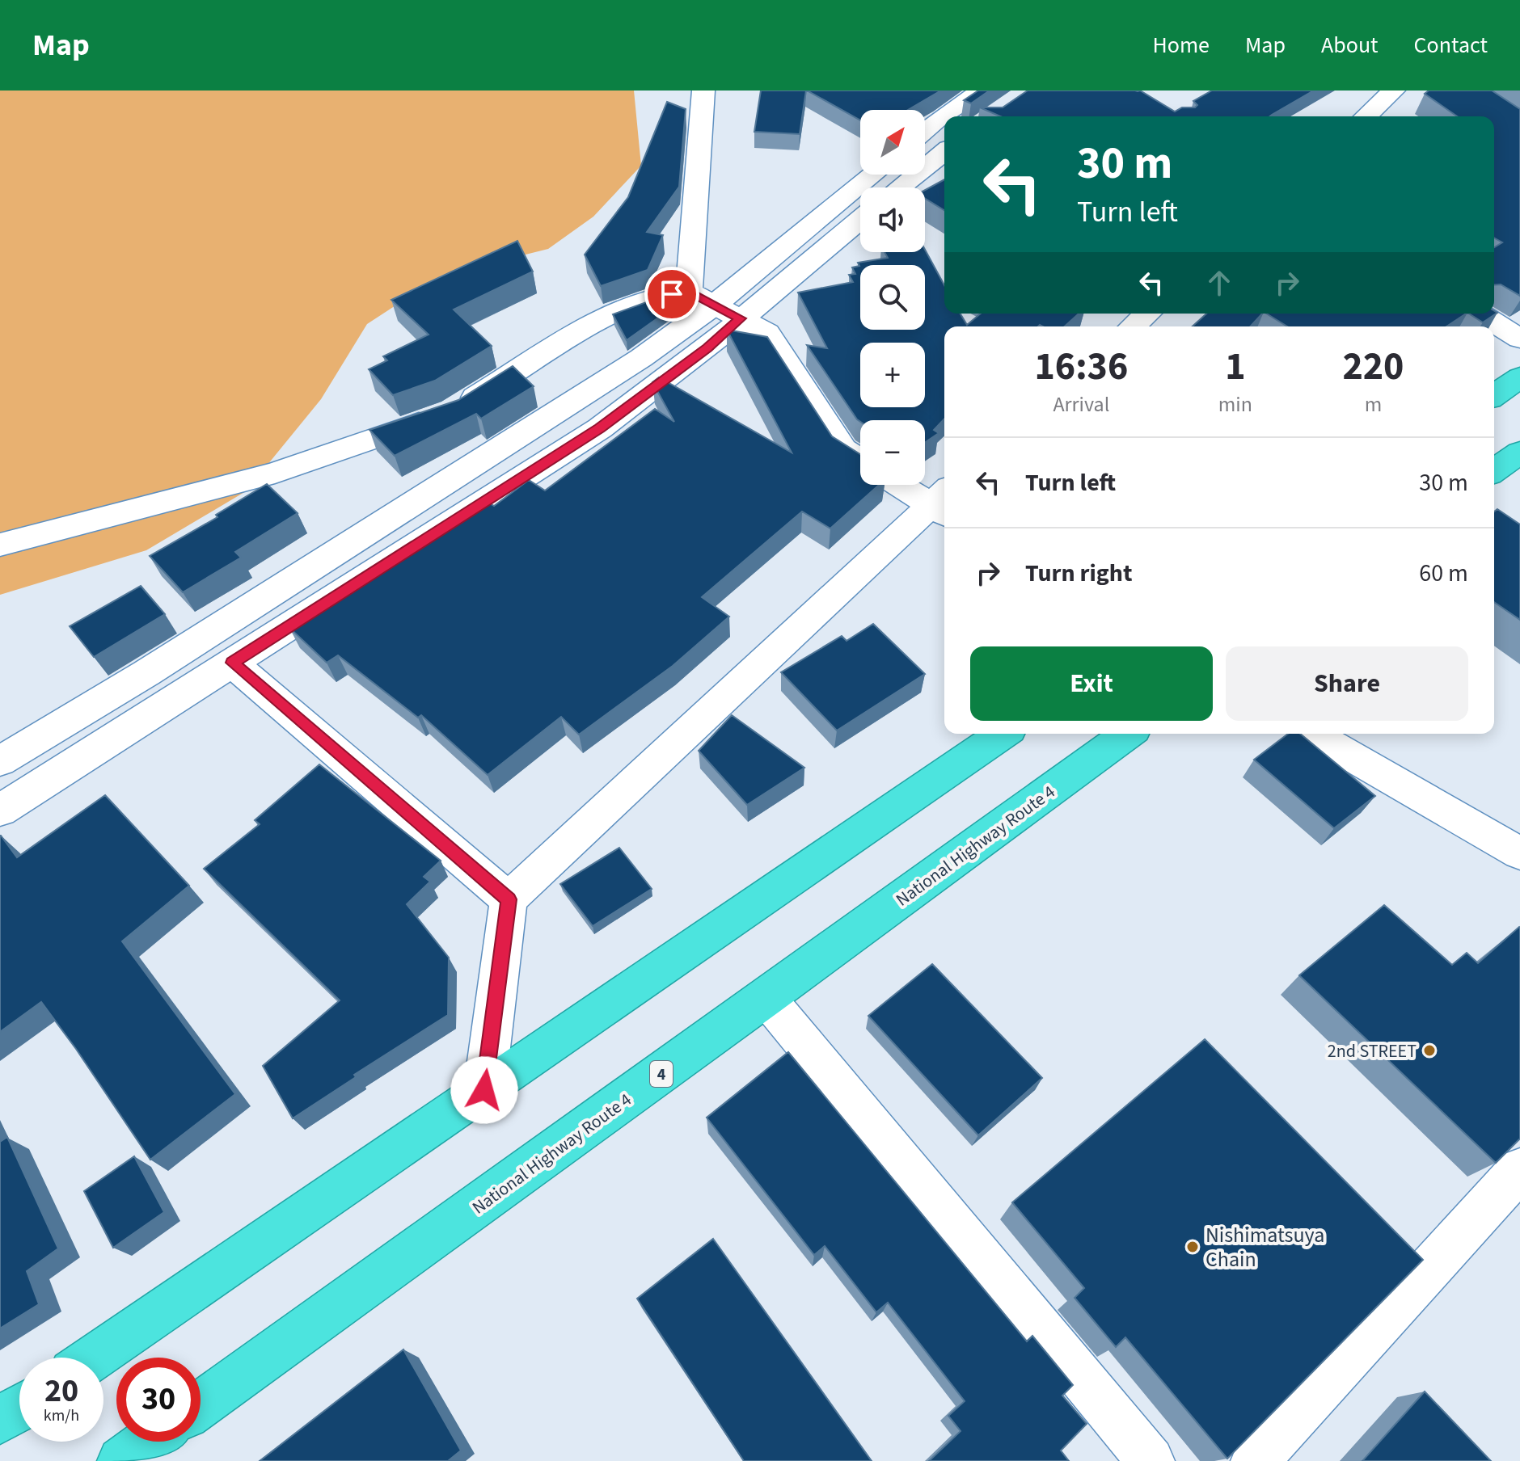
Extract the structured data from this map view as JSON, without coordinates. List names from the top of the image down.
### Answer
{
  "streets": {
    "highway": ["National Highway Route 4", "4"]
  },
  "places": ["2nd STREET", "Nishimatsuya Chain"],
  "north": "top right",
  "page": {
    "header": "Map",
    "nav": [
      "Home",
      "Map",
      "About",
      "Contact"
    ],
    "map_buttons": ["+", "−"],
    "turn": ["30 m", "Turn left"],
    "eta": [
      "16:36",
      "Arrival",
      "1",
      "min",
      "220",
      "m"
    ],
    "list": [
      {
        "name": "Turn left",
        "value": "30 m"
      },
      {
        "name": "Turn right",
        "value": "60 m"
      }
    ],
    "buttons": ["Exit", "Share"],
    "speed": "20 km/h",
    "limit": "30"
  }
}
